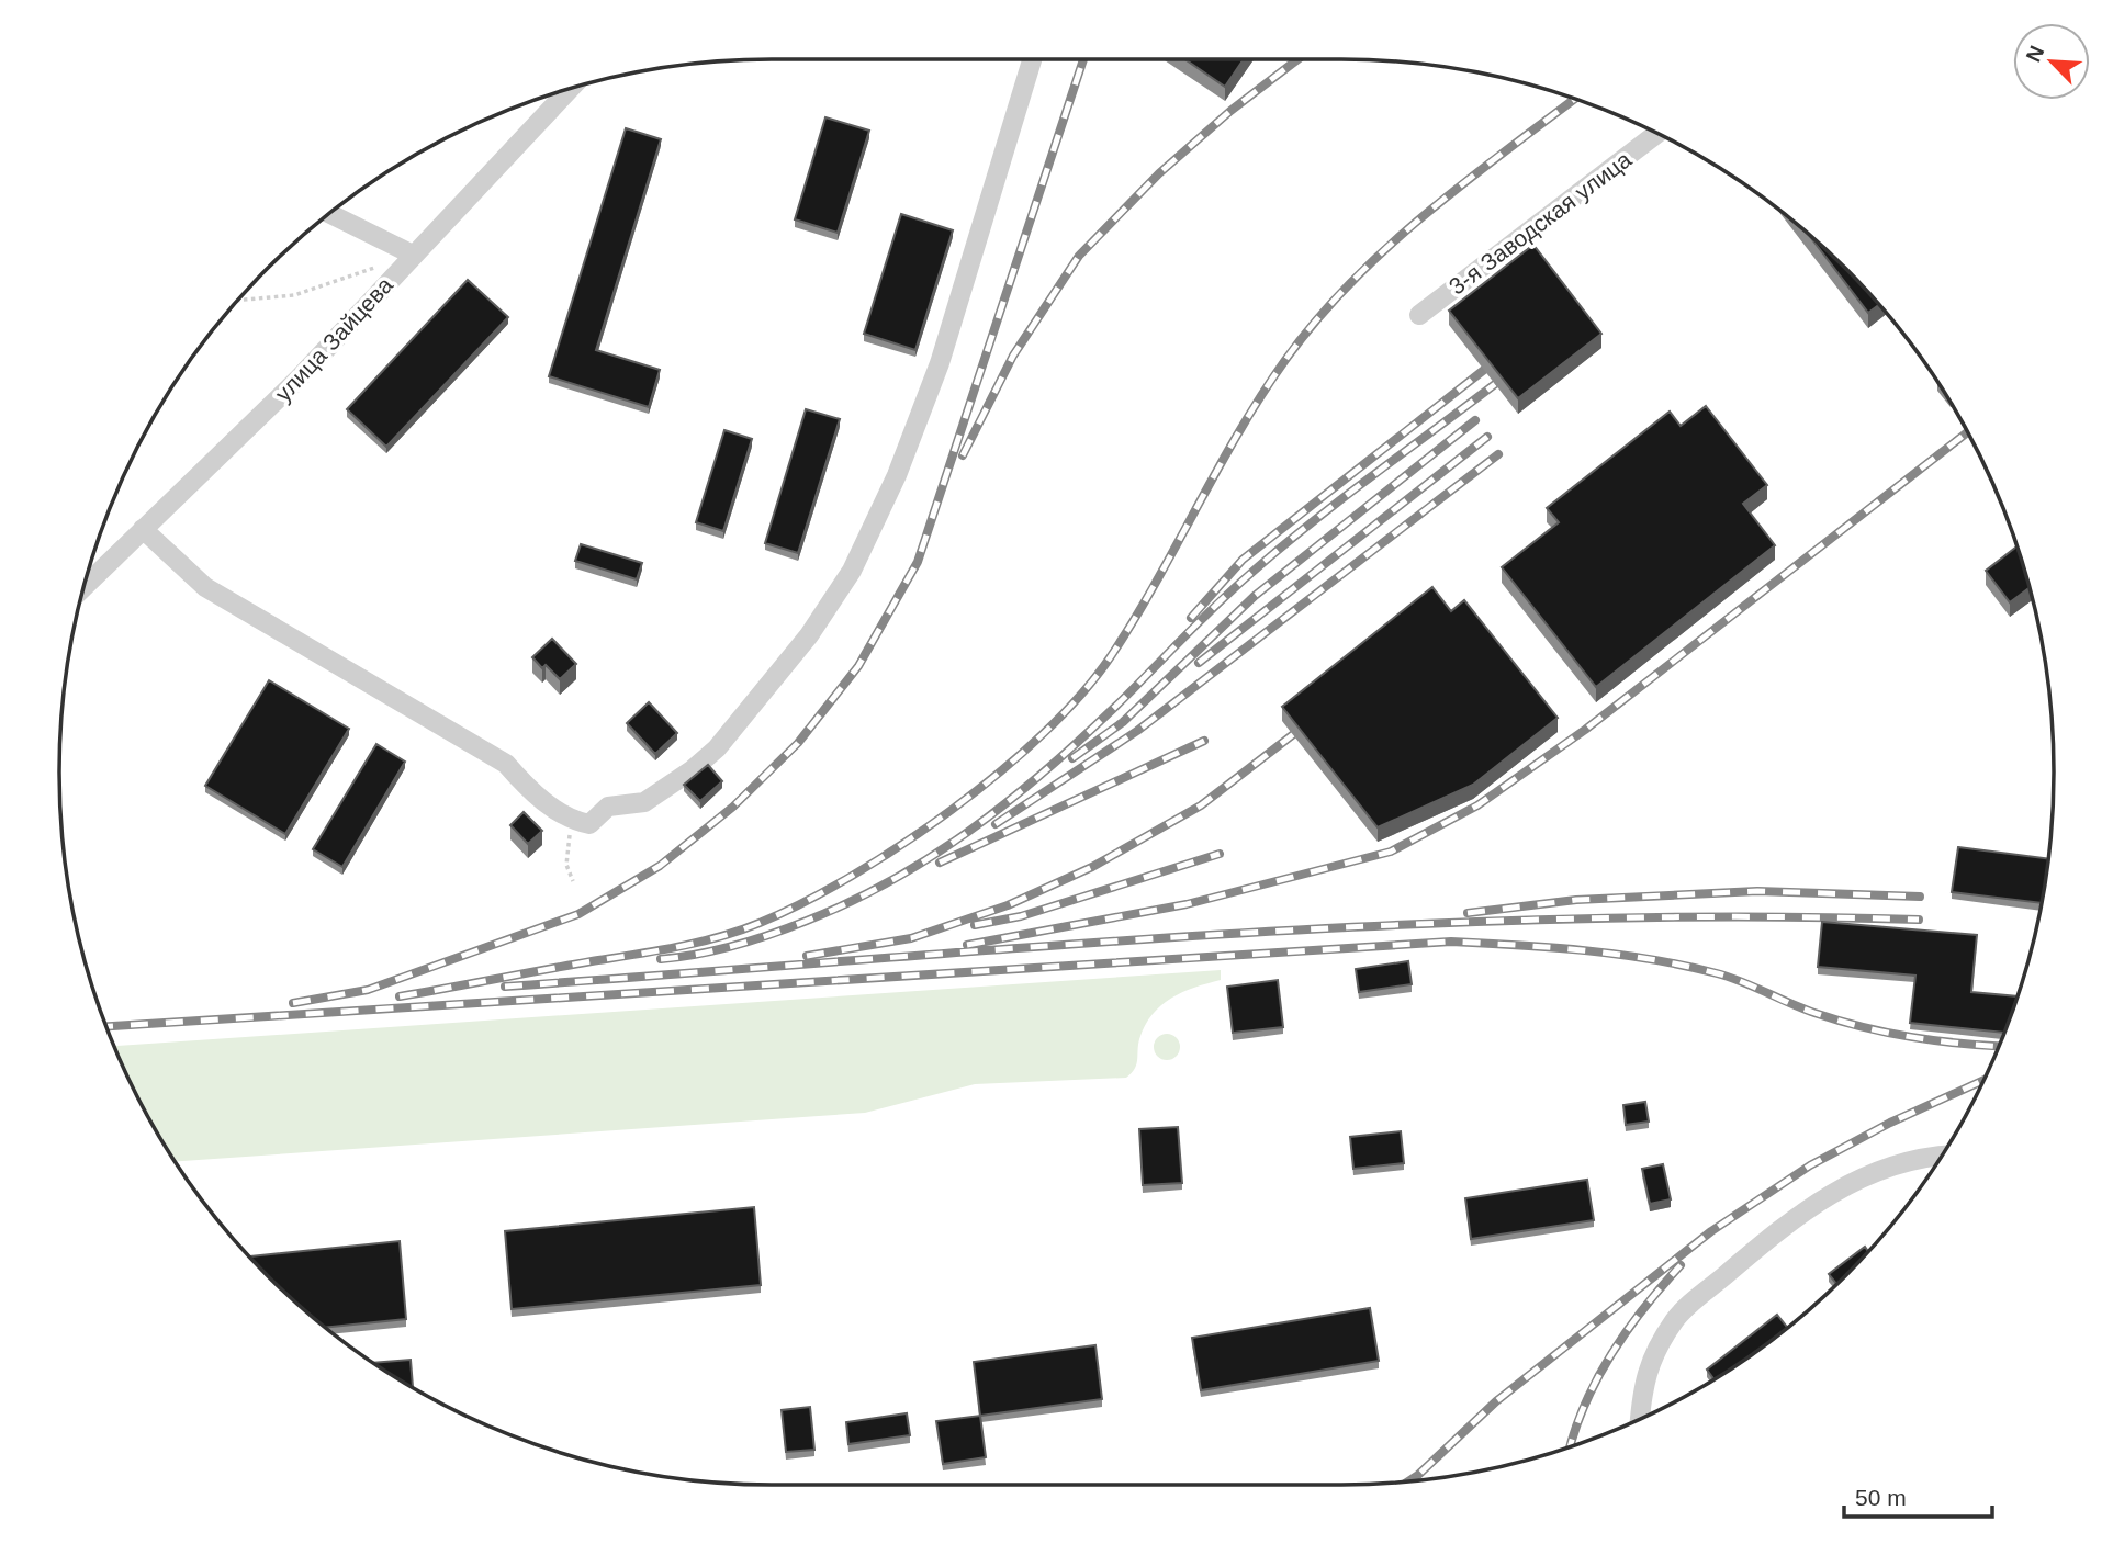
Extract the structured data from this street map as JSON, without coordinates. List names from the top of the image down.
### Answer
{
  "streets": {
    "street": ["3-я Заводская улица", "улица Зайцева"]
  },
  "scale_bar": "50 m",
  "north": "top left"
}
